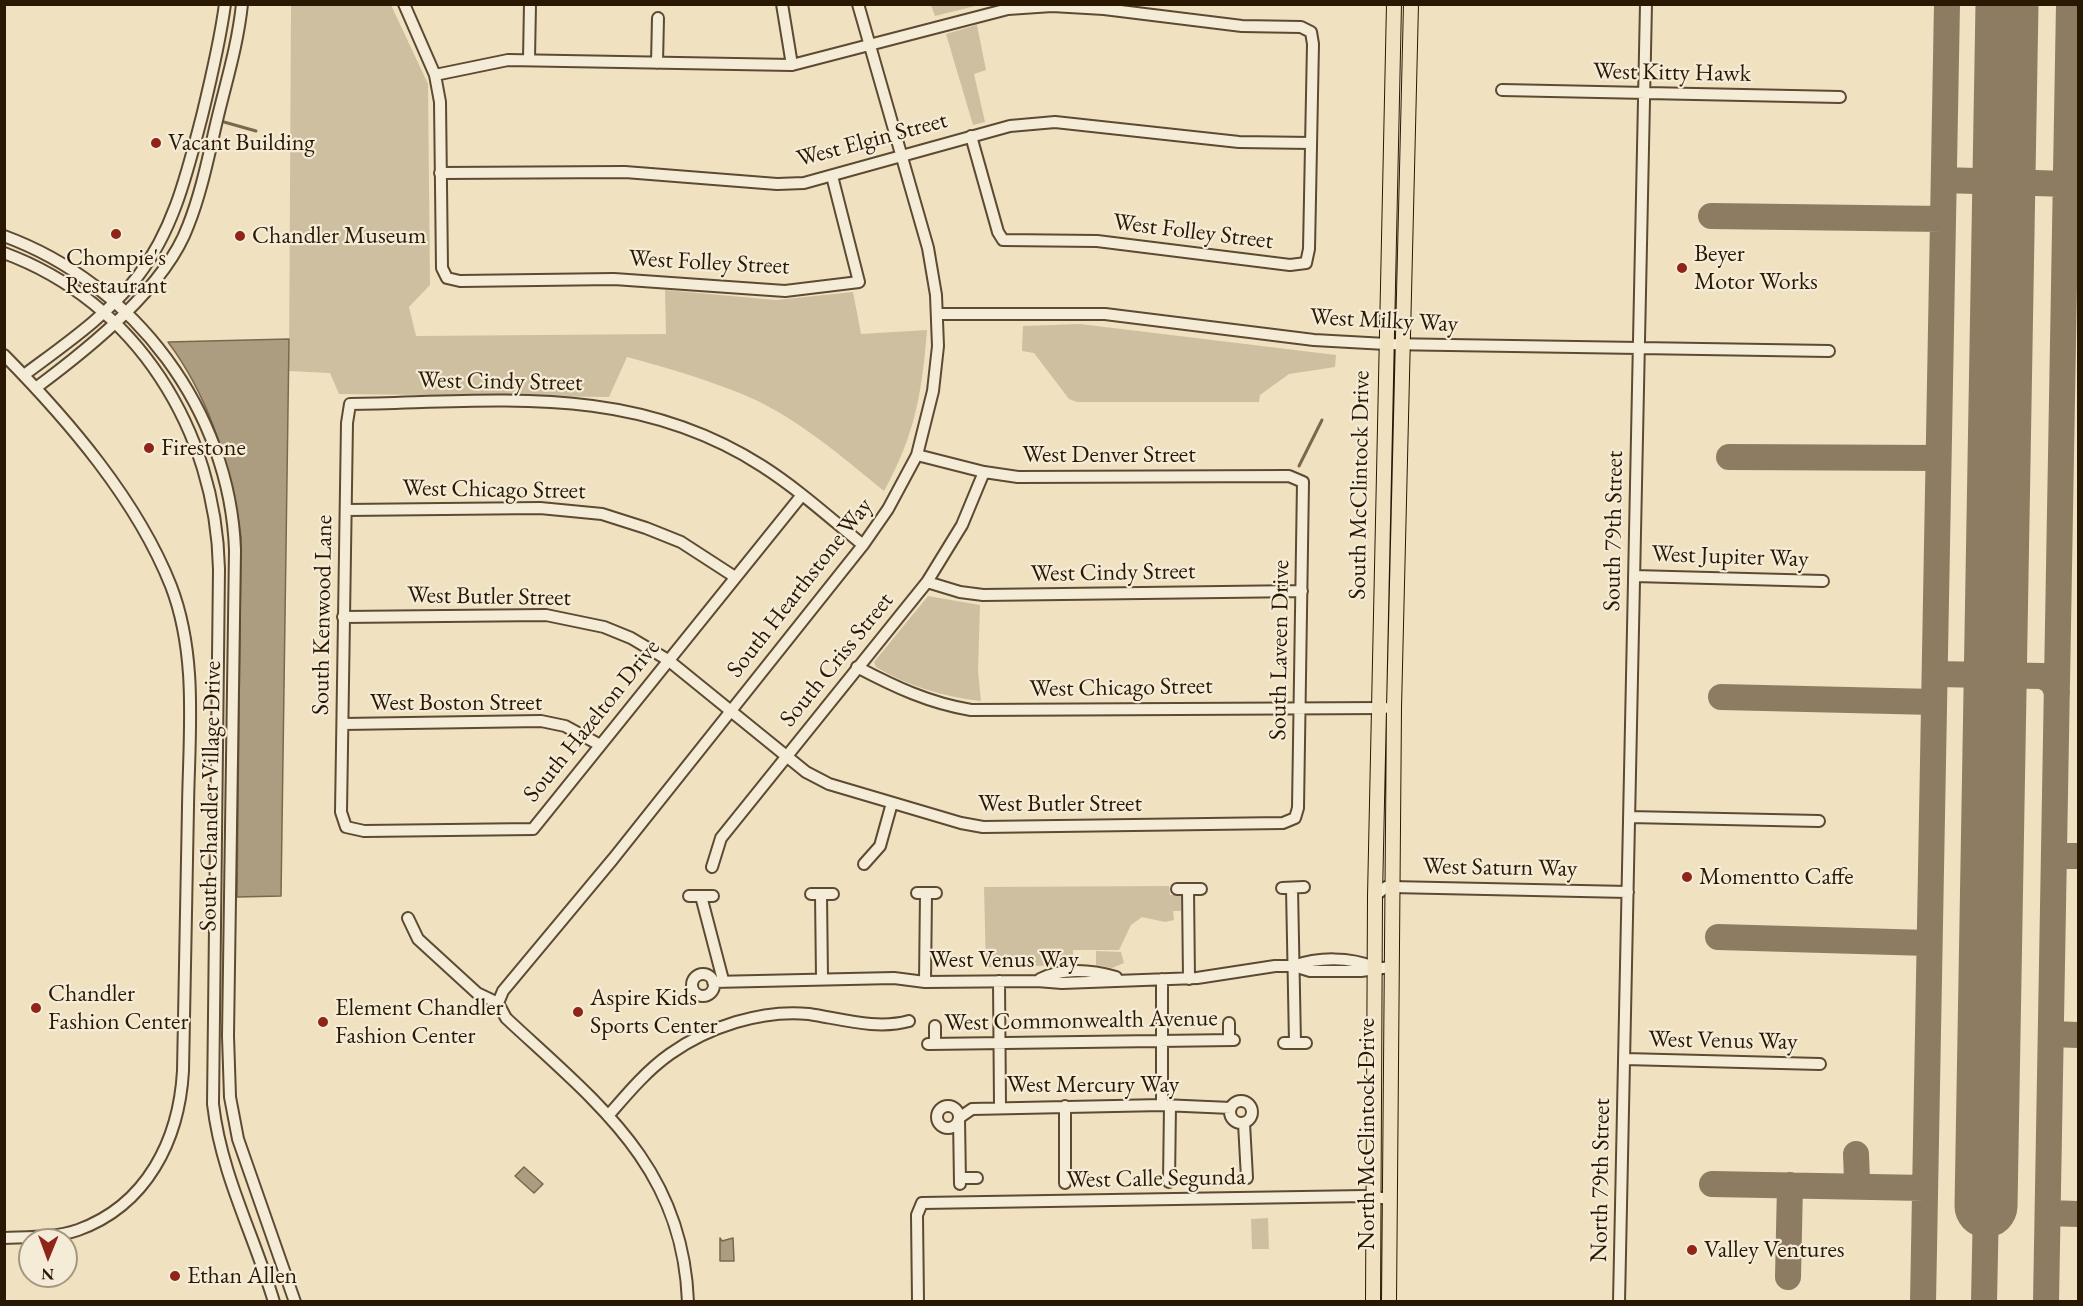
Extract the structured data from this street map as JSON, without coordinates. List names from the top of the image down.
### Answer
{
  "streets": {
    "main road": ["South McClintock Drive", "North McClintock Drive"],
    "street": [
      "West Kitty Hawk",
      "West Elgin Street",
      "West Folley Street",
      "West Milky Way",
      "West Cindy Street",
      "West Denver Street",
      "West Chicago Street",
      "South 79th Street",
      "West Jupiter Way",
      "South Hearthstone Way",
      "West Butler Street",
      "South Kenwood Lane",
      "South Laveen Drive",
      "South Criss Street",
      "West Boston Street",
      "South Hazelton Drive",
      "South Chandler Village Drive",
      "West Saturn Way",
      "West Venus Way",
      "West Commonwealth Avenue",
      "West Mercury Way",
      "West Calle Segunda",
      "North 79th Street"
    ]
  },
  "crossings": [
    ["West Kitty Hawk", "South 79th Street"],
    ["West Elgin Street", "West Folley Street"],
    ["West Elgin Street", "South Hearthstone Way"],
    ["West Milky Way", "South McClintock Drive"],
    ["West Milky Way", "South 79th Street"],
    ["West Milky Way", "South Hearthstone Way"],
    ["West Cindy Street", "South Hearthstone Way"],
    ["West Cindy Street", "South Kenwood Lane"],
    ["West Cindy Street", "South Laveen Drive"],
    ["West Cindy Street", "South Criss Street"],
    ["West Cindy Street", "South Hazelton Drive"],
    ["West Denver Street", "South Hearthstone Way"],
    ["West Denver Street", "South Laveen Drive"],
    ["West Denver Street", "South Criss Street"],
    ["South McClintock Drive", "West Chicago Street"],
    ["South McClintock Drive", "West Saturn Way"],
    ["South McClintock Drive", "North McClintock Drive"],
    ["West Chicago Street", "South Kenwood Lane"],
    ["West Chicago Street", "South Laveen Drive"],
    ["West Chicago Street", "South Criss Street"],
    ["West Chicago Street", "South Hazelton Drive"],
    ["South 79th Street", "West Jupiter Way"],
    ["South 79th Street", "West Saturn Way"],
    ["South 79th Street", "West Venus Way"],
    ["South 79th Street", "North 79th Street"],
    ["South Hearthstone Way", "West Butler Street"],
    ["West Butler Street", "South Kenwood Lane"],
    ["West Butler Street", "South Laveen Drive"],
    ["West Butler Street", "South Criss Street"],
    ["West Butler Street", "South Hazelton Drive"],
    ["South Kenwood Lane", "West Boston Street"],
    ["South Kenwood Lane", "South Hazelton Drive"],
    ["West Boston Street", "South Hazelton Drive"],
    ["West Venus Way", "North 79th Street"],
    ["North McClintock Drive", "West Calle Segunda"]
  ],
  "places": [
    "Vacant Building",
    "Chompie's Restaurant",
    "Chandler Museum",
    "Beyer Motor Works",
    "Firestone",
    "Momentto Caffe",
    "Chandler Fashion Center",
    "Aspire Kids Sports Center",
    "Element Chandler Fashion Center",
    "Valley Ventures",
    "Ethan Allen"
  ],
  "north": "bottom"
}
